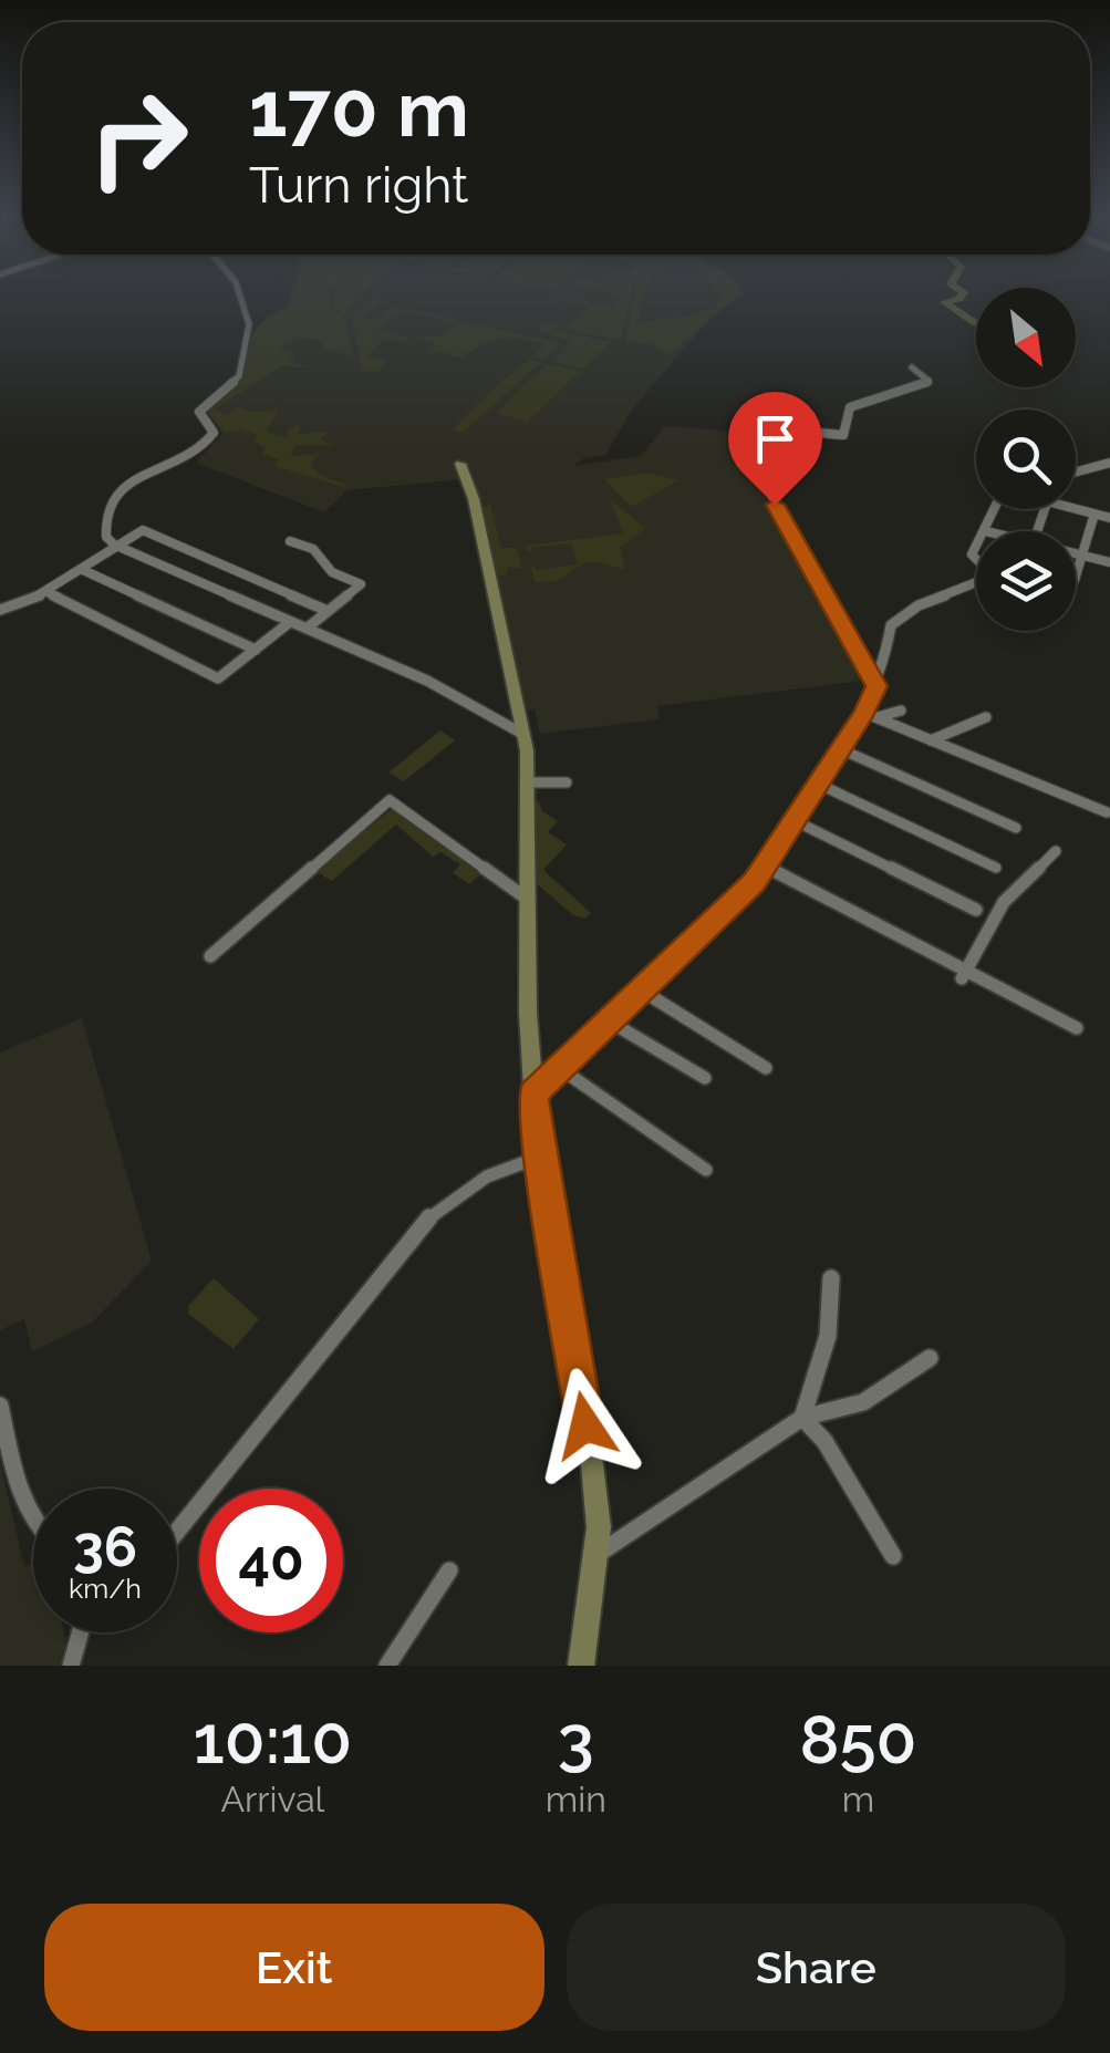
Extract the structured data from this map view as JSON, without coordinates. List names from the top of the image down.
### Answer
{
  "north": "bottom right",
  "page": {
    "turn": ["170 m", "Turn right"],
    "speed": "36 km/h",
    "limit": "40",
    "eta": [
      "10:10",
      "Arrival",
      "3",
      "min",
      "850",
      "m"
    ],
    "buttons": ["Exit", "Share"]
  }
}
